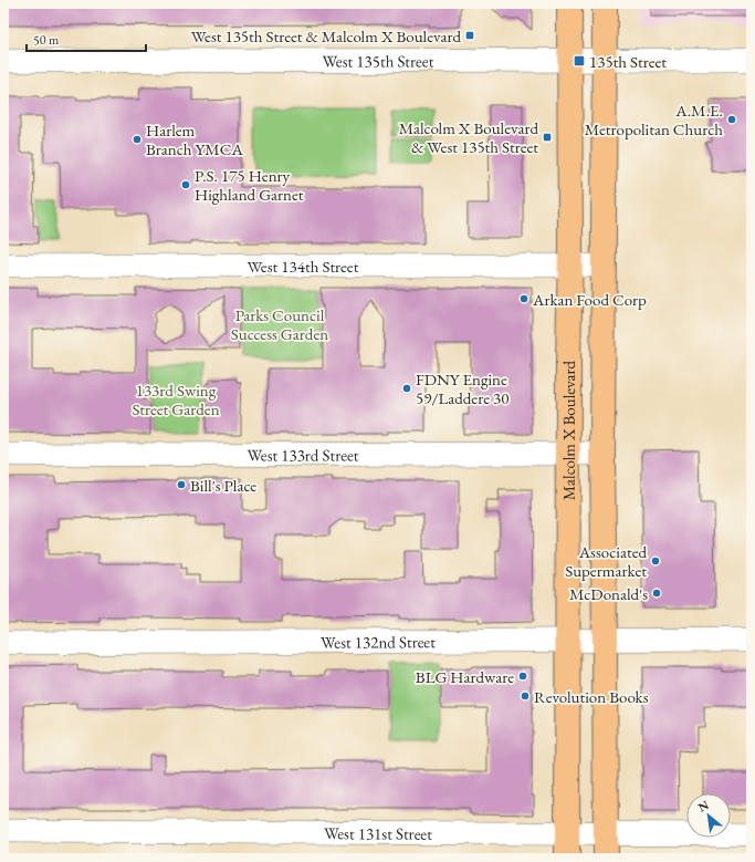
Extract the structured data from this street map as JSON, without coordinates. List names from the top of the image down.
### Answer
{
  "streets": {
    "main road": ["Malcolm X Boulevard"],
    "street": [
      "West 135th Street",
      "West 134th Street",
      "West 133rd Street",
      "West 132nd Street",
      "West 131st Street"
    ]
  },
  "crossings": [
    ["West 135th Street", "Malcolm X Boulevard"],
    ["West 134th Street", "Malcolm X Boulevard"],
    ["Malcolm X Boulevard", "West 133rd Street"],
    ["Malcolm X Boulevard", "West 132nd Street"],
    ["Malcolm X Boulevard", "West 131st Street"]
  ],
  "parks": ["Parks Council Success Garden", "133rd Swing Street Garden"],
  "places": {
    "transit": ["West 135th Street & Malcolm X Boulevard", "135th Street", "Malcolm X Boulevard & West 135th Street"],
    "other": [
      "A.M.E. Metropolitan Church",
      "Harlem Branch YMCA",
      "P.S. 175 Henry Highland Garnet",
      "Arkan Food Corp",
      "FDNY Engine 59/Laddere 30",
      "Bill's Place",
      "Associated Supermarket",
      "McDonald's",
      "BLG Hardware",
      "Revolution Books"
    ]
  },
  "scale_bar": "50 m",
  "north": "top left"
}
